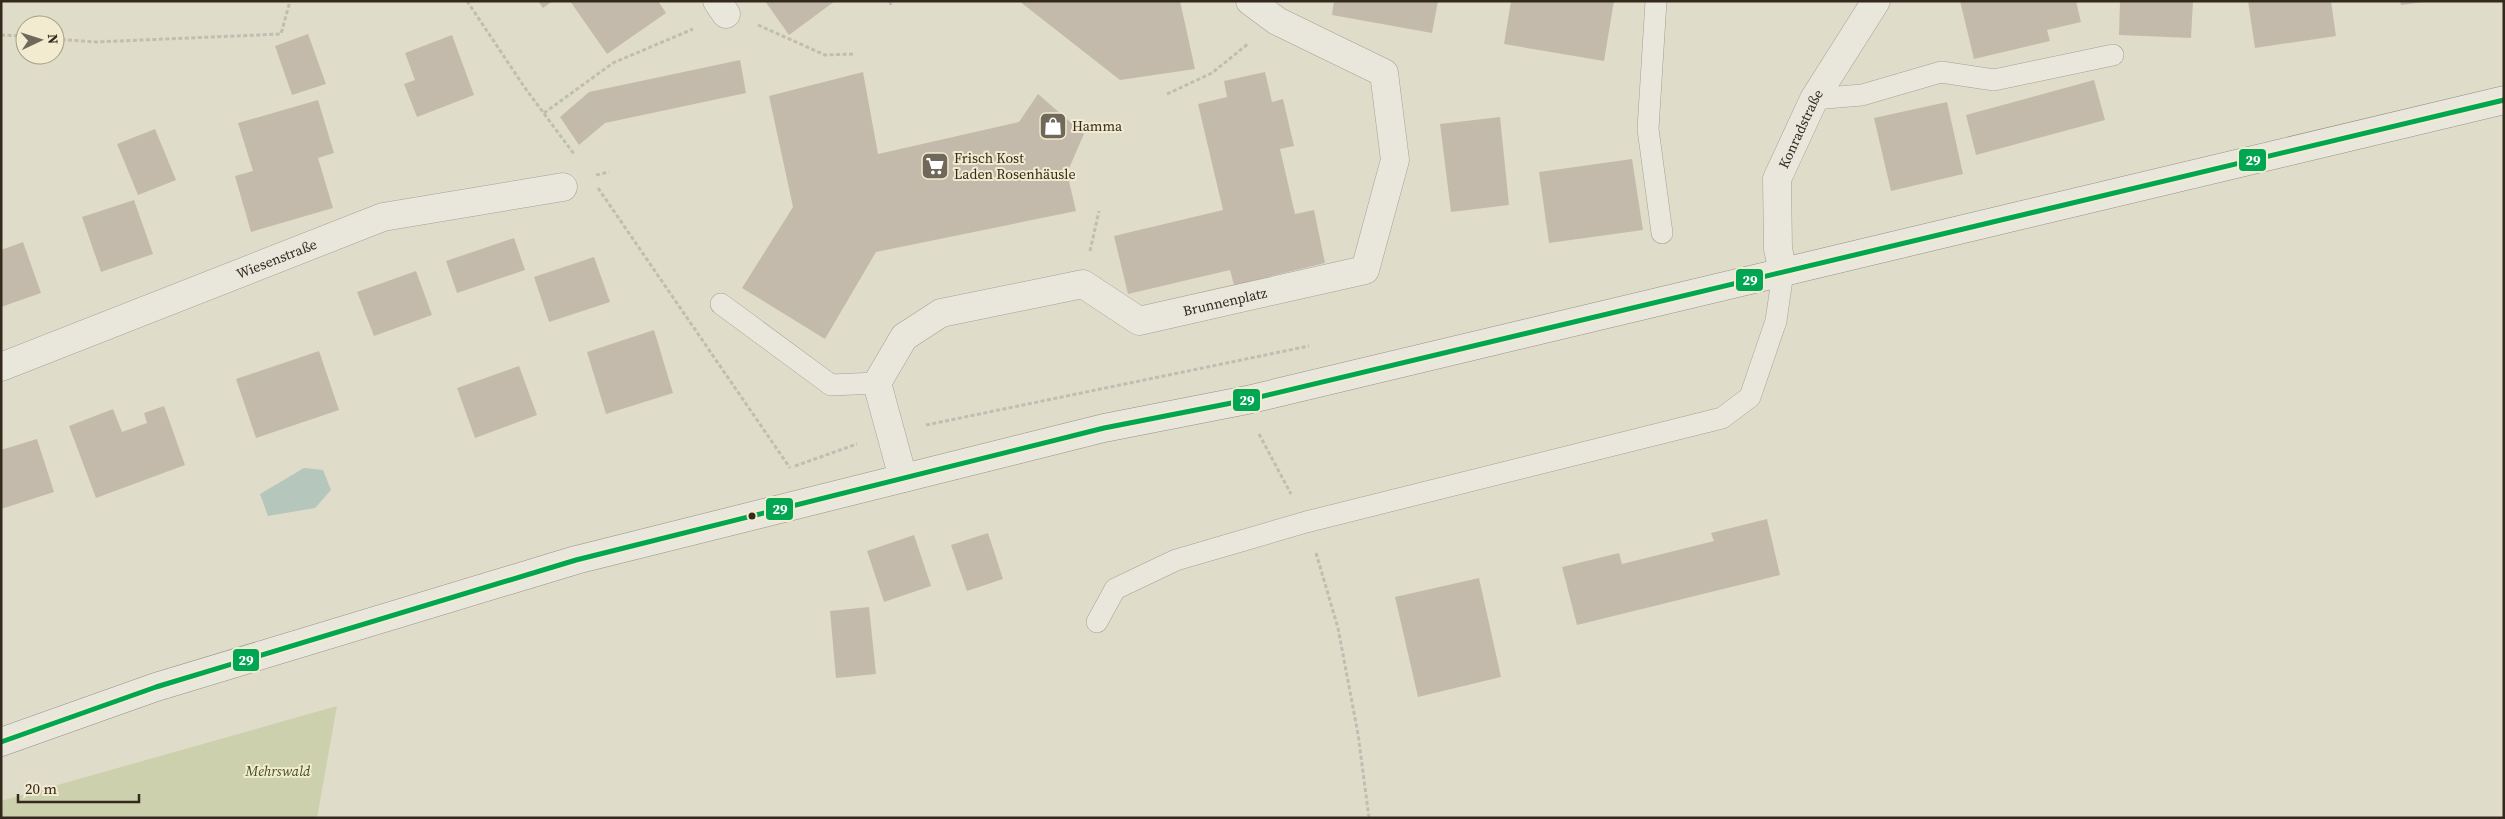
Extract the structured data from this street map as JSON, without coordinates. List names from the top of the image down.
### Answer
{
  "streets": {
    "main road": ["Konradstraße", "Wiesenstraße", "Brunnenplatz"]
  },
  "parks": ["Mehrswald"],
  "places": {
    "shop": ["Hamma"],
    "supermarket": ["Frisch Kost Laden Rosenhäusle"]
  },
  "lines": ["transit line 29"],
  "scale_bar": "20 m",
  "north": "right"
}
